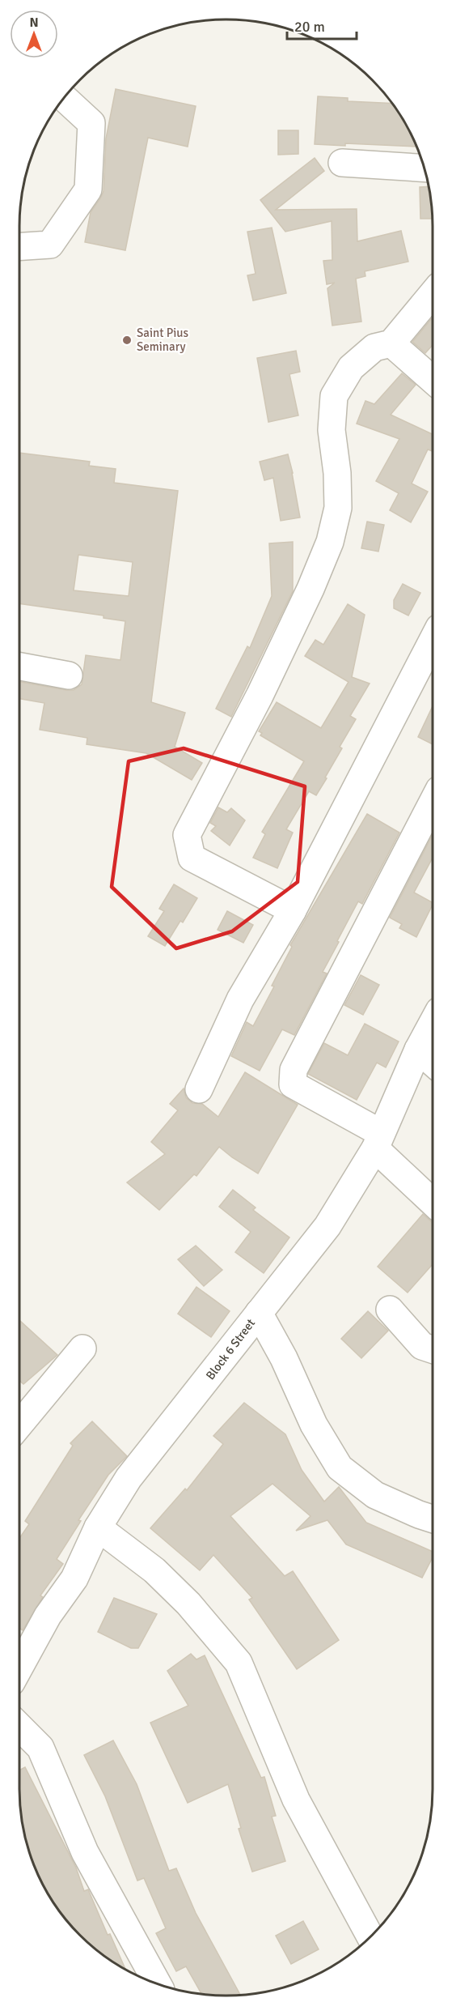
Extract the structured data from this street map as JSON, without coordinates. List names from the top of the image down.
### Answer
{
  "streets": {
    "street": ["Block 6 Street"]
  },
  "places": ["Saint Pius Seminary"],
  "scale_bar": "20 m",
  "north": "top"
}
